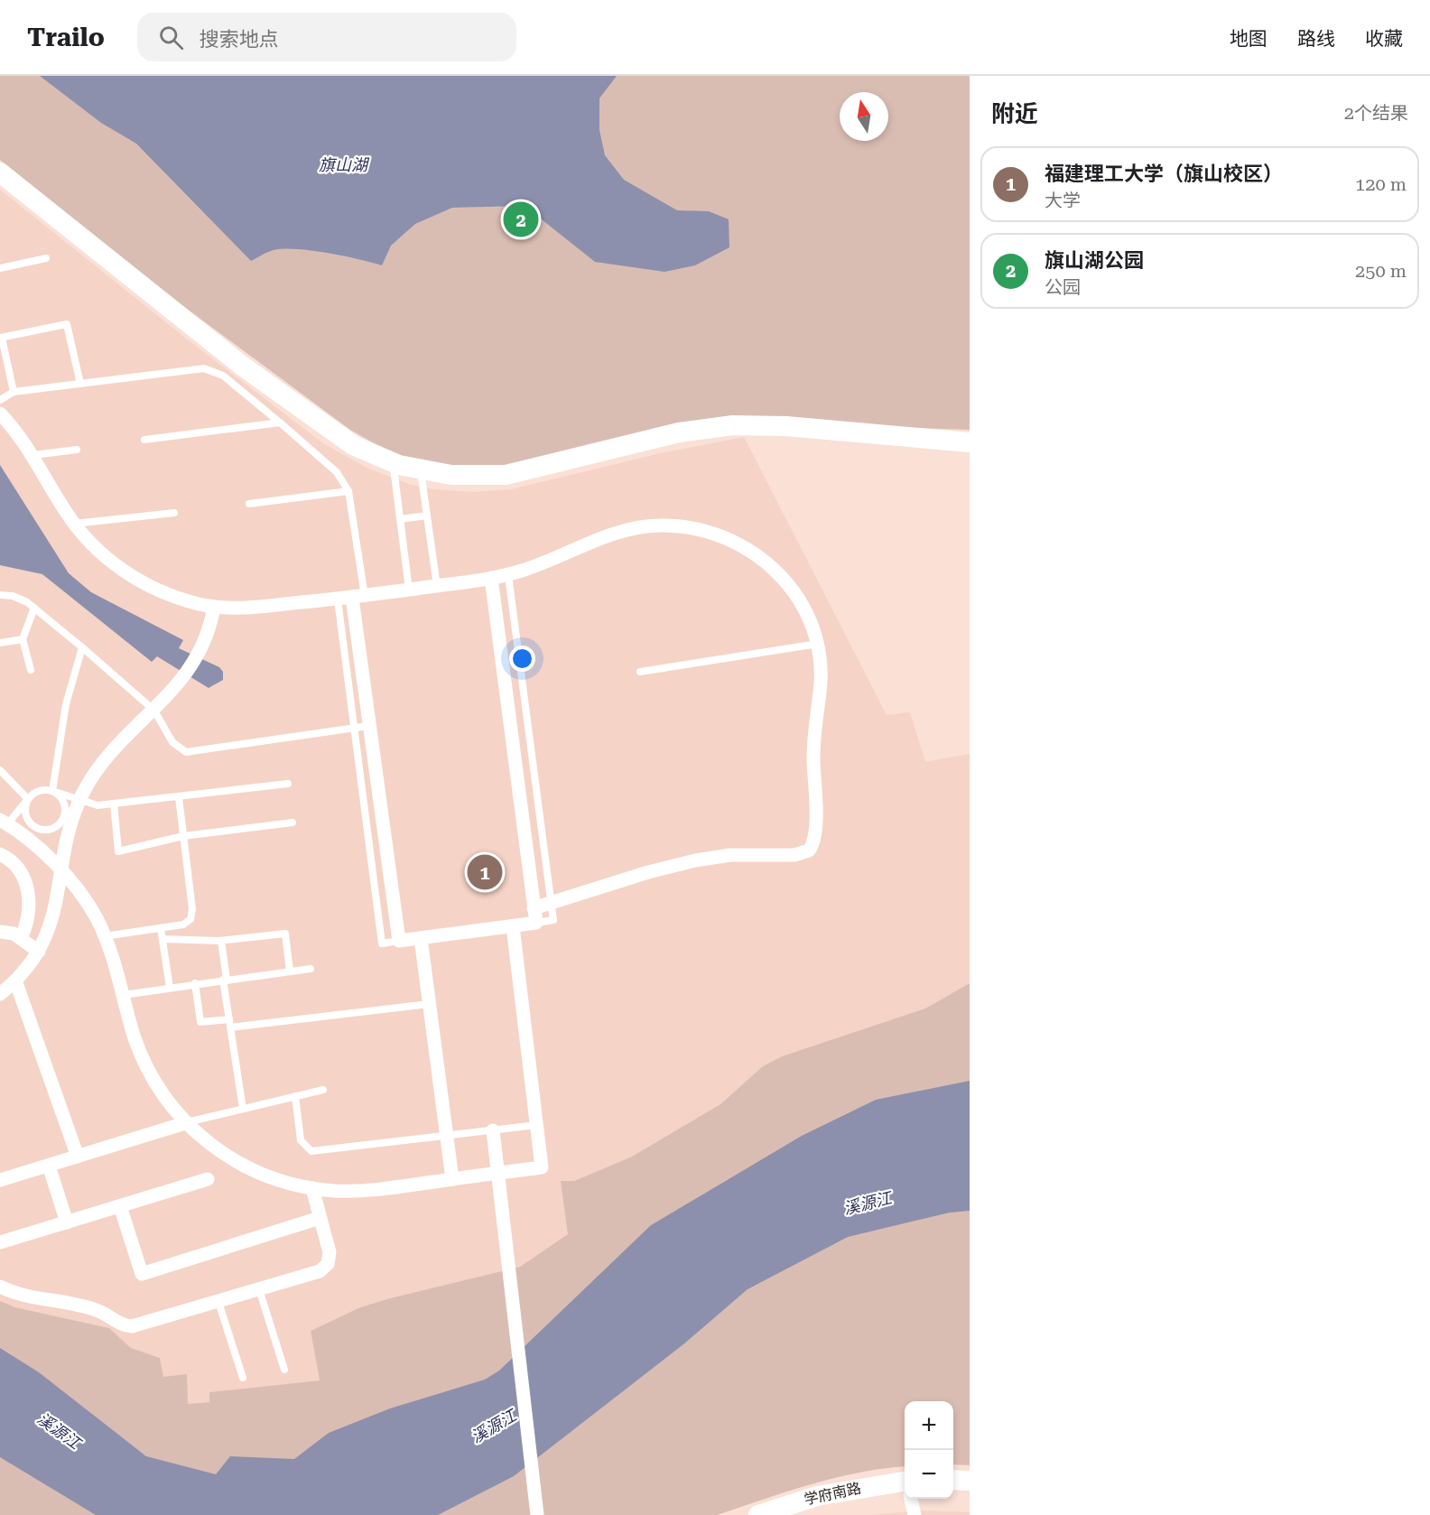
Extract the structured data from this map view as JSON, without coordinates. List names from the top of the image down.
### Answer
{
  "streets": {
    "street": ["学府南路"]
  },
  "water": ["旗山湖", "溪源江"],
  "north": "top",
  "page": {
    "header": "Trailo",
    "search": "搜索地点",
    "nav": ["地图", "路线", "收藏"],
    "heading": ["附近", "2个结果"],
    "list": [
      {
        "mark": "1",
        "name": "福建理工大学（旗山校区）",
        "note": "大学",
        "value": "120 m"
      },
      {
        "mark": "2",
        "name": "旗山湖公园",
        "note": "公园",
        "value": "250 m"
      }
    ],
    "pins": ["2", "1"],
    "map_buttons": ["+", "−"]
  }
}
